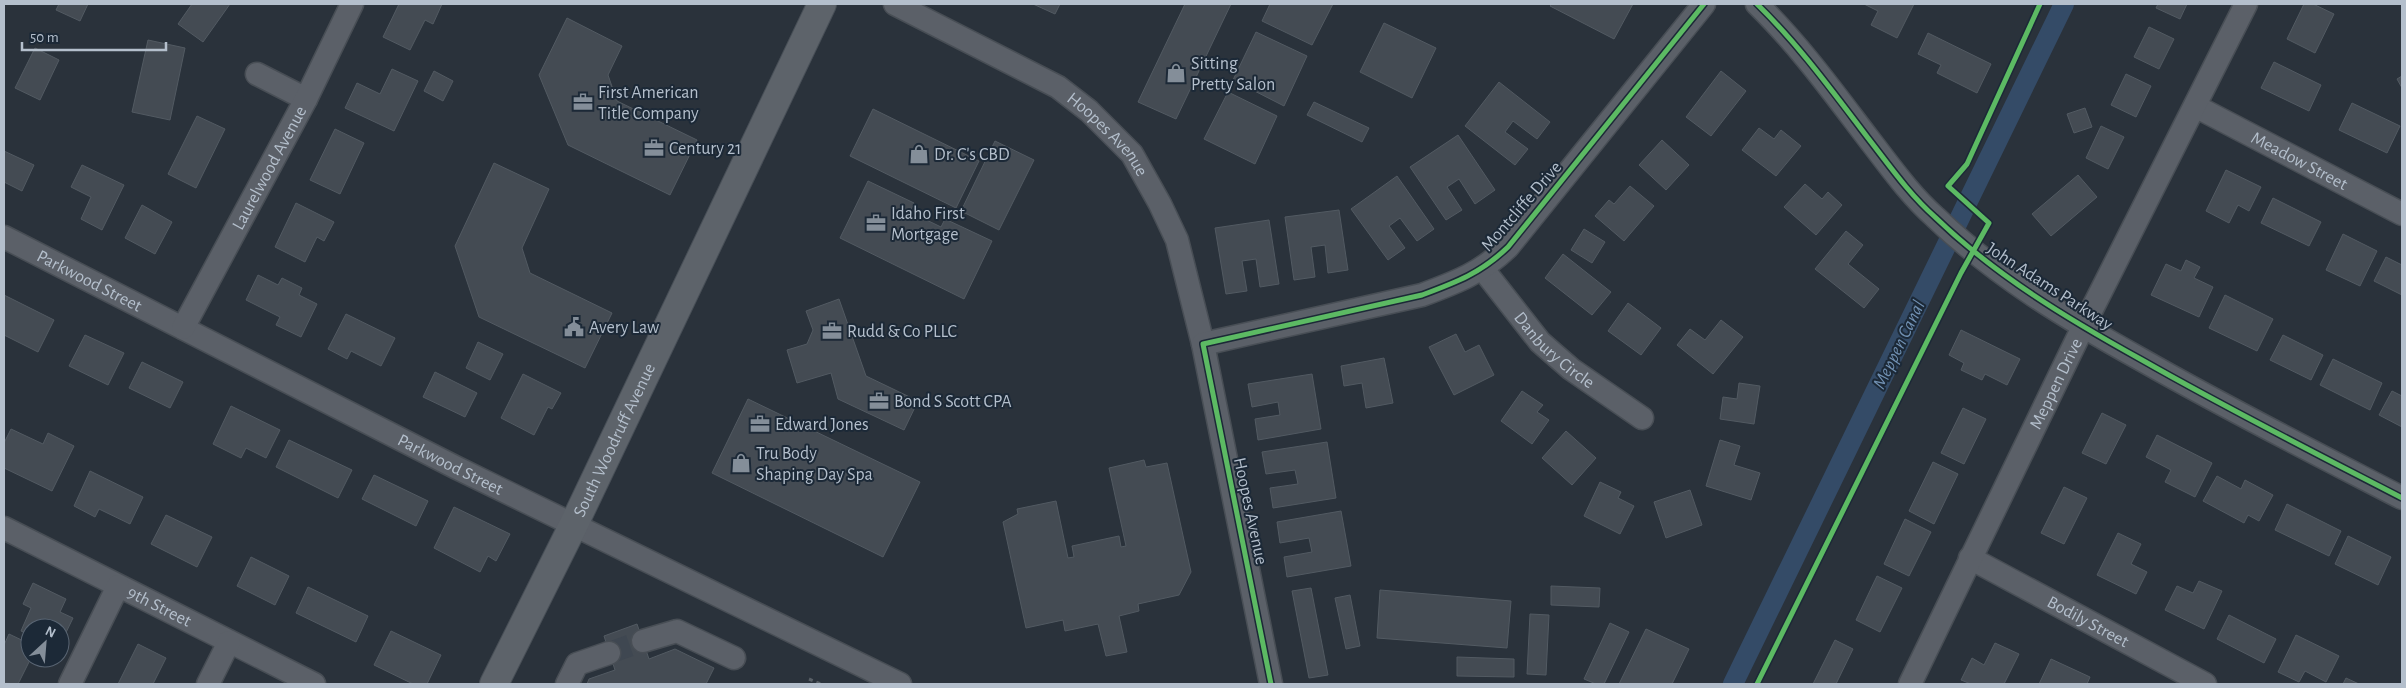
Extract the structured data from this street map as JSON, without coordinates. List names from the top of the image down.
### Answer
{
  "streets": {
    "main road": ["South Woodruff Avenue"],
    "street": [
      "Hoopes Avenue",
      "Meadow Street",
      "Laurelwood Avenue",
      "Montcliffe Drive",
      "Parkwood Street",
      "John Adams Parkway",
      "Danbury Circle",
      "Meppen Drive",
      "9th Street",
      "Bodily Street"
    ]
  },
  "crossings": [
    ["Hoopes Avenue", "Montcliffe Drive"],
    ["Meadow Street", "Meppen Drive"],
    ["Laurelwood Avenue", "Parkwood Street"],
    ["Montcliffe Drive", "Danbury Circle"],
    ["Parkwood Street", "South Woodruff Avenue"],
    ["John Adams Parkway", "Meppen Drive"],
    ["Meppen Drive", "Bodily Street"]
  ],
  "water": ["Meppen Canal"],
  "places": {
    "shop": ["Sitting Pretty Salon", "Dr. C's CBD", "Tru Body Shaping Day Spa"],
    "office": [
      "First American Title Company",
      "Century 21",
      "Idaho First Mortgage",
      "Rudd & Co PLLC",
      "Bond S Scott CPA",
      "Edward Jones"
    ],
    "public building": ["Avery Law"]
  },
  "scale_bar": "50 m",
  "north": "top right"
}
